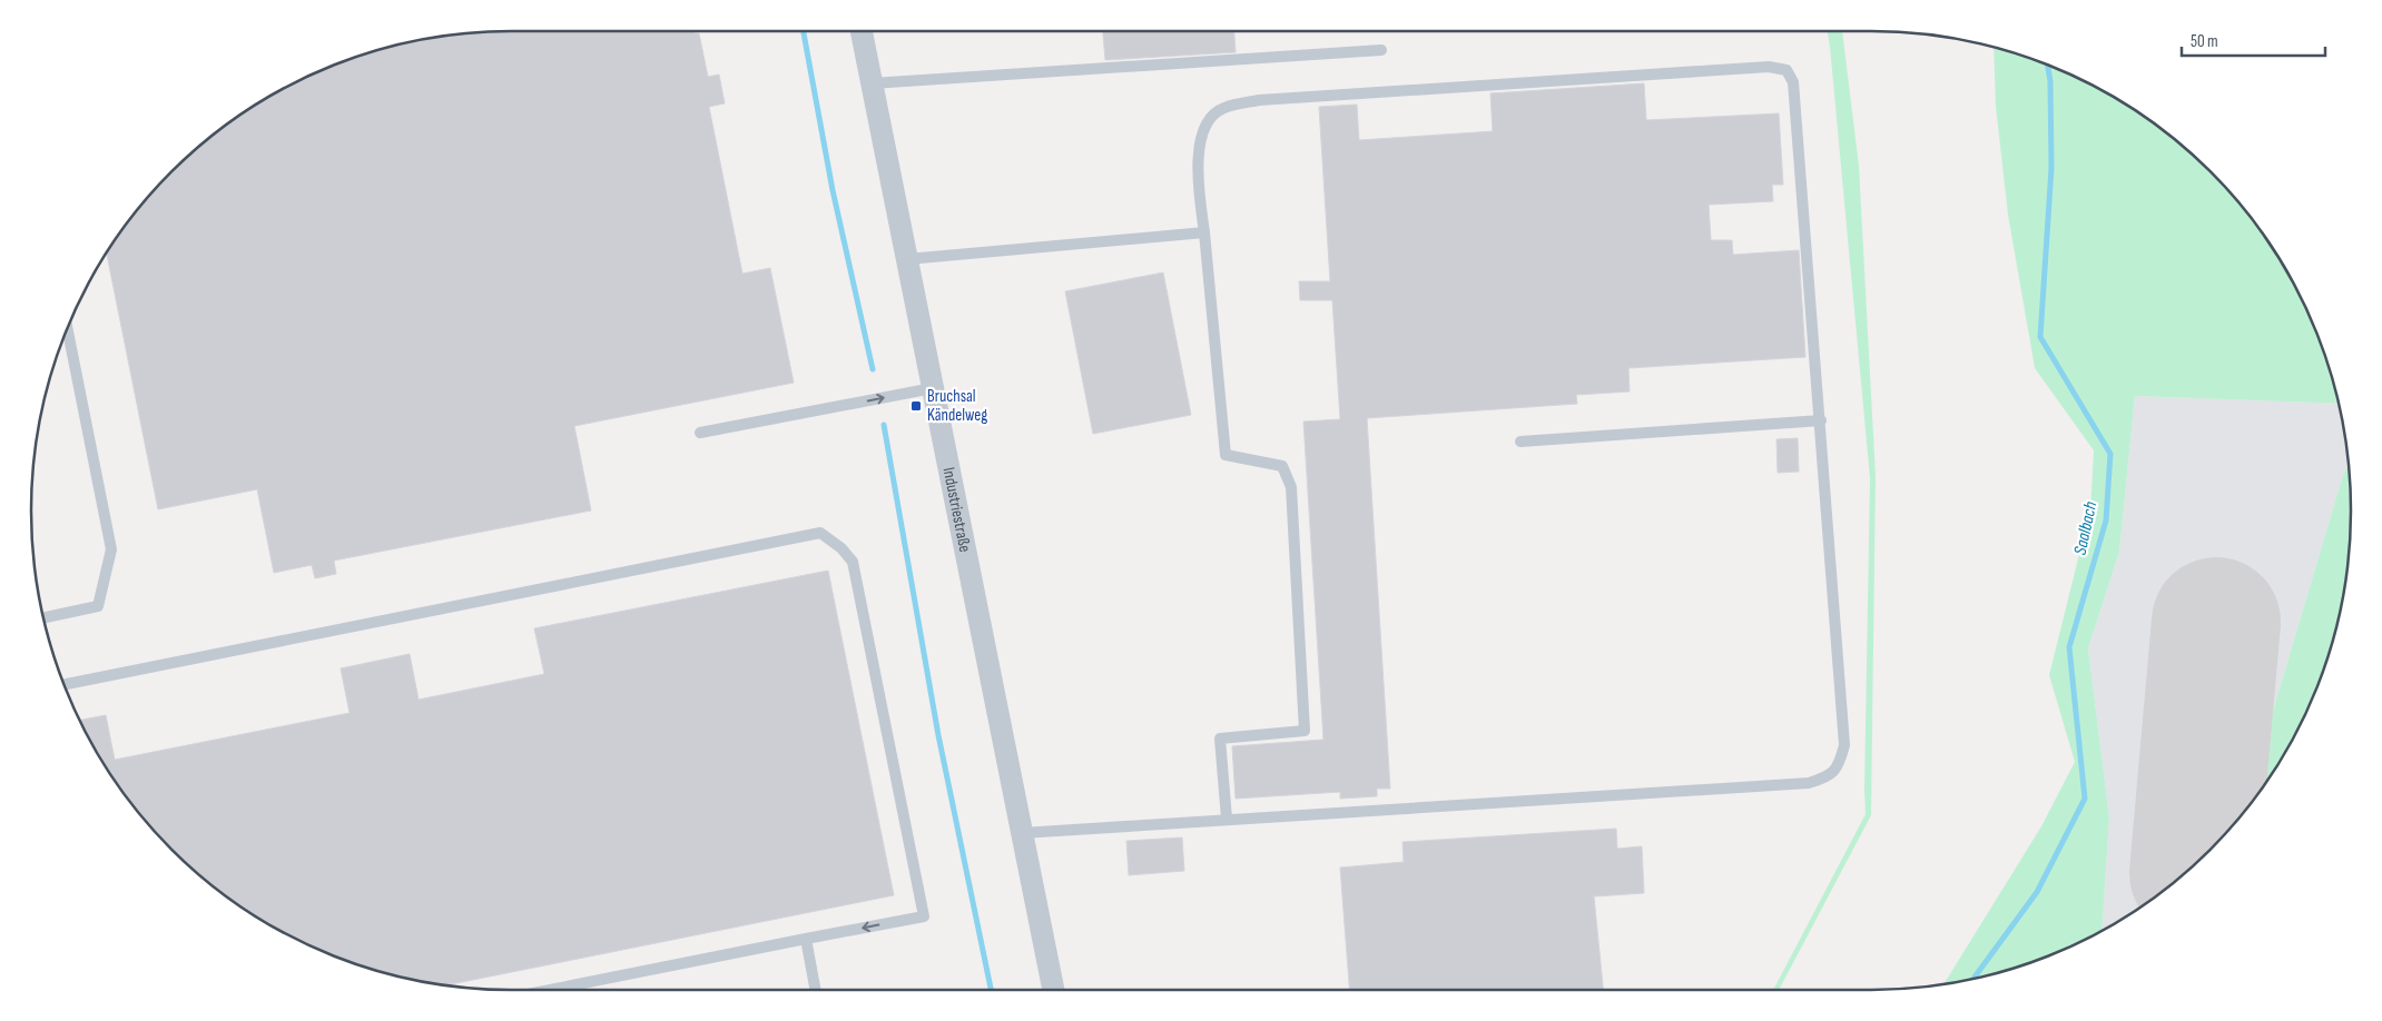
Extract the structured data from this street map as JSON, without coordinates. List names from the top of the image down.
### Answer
{
  "streets": {
    "street": ["Industriestraße"]
  },
  "water": ["Saalbach"],
  "places": {
    "transit": ["Bruchsal Kändelweg"]
  },
  "scale_bar": "50 m"
}
